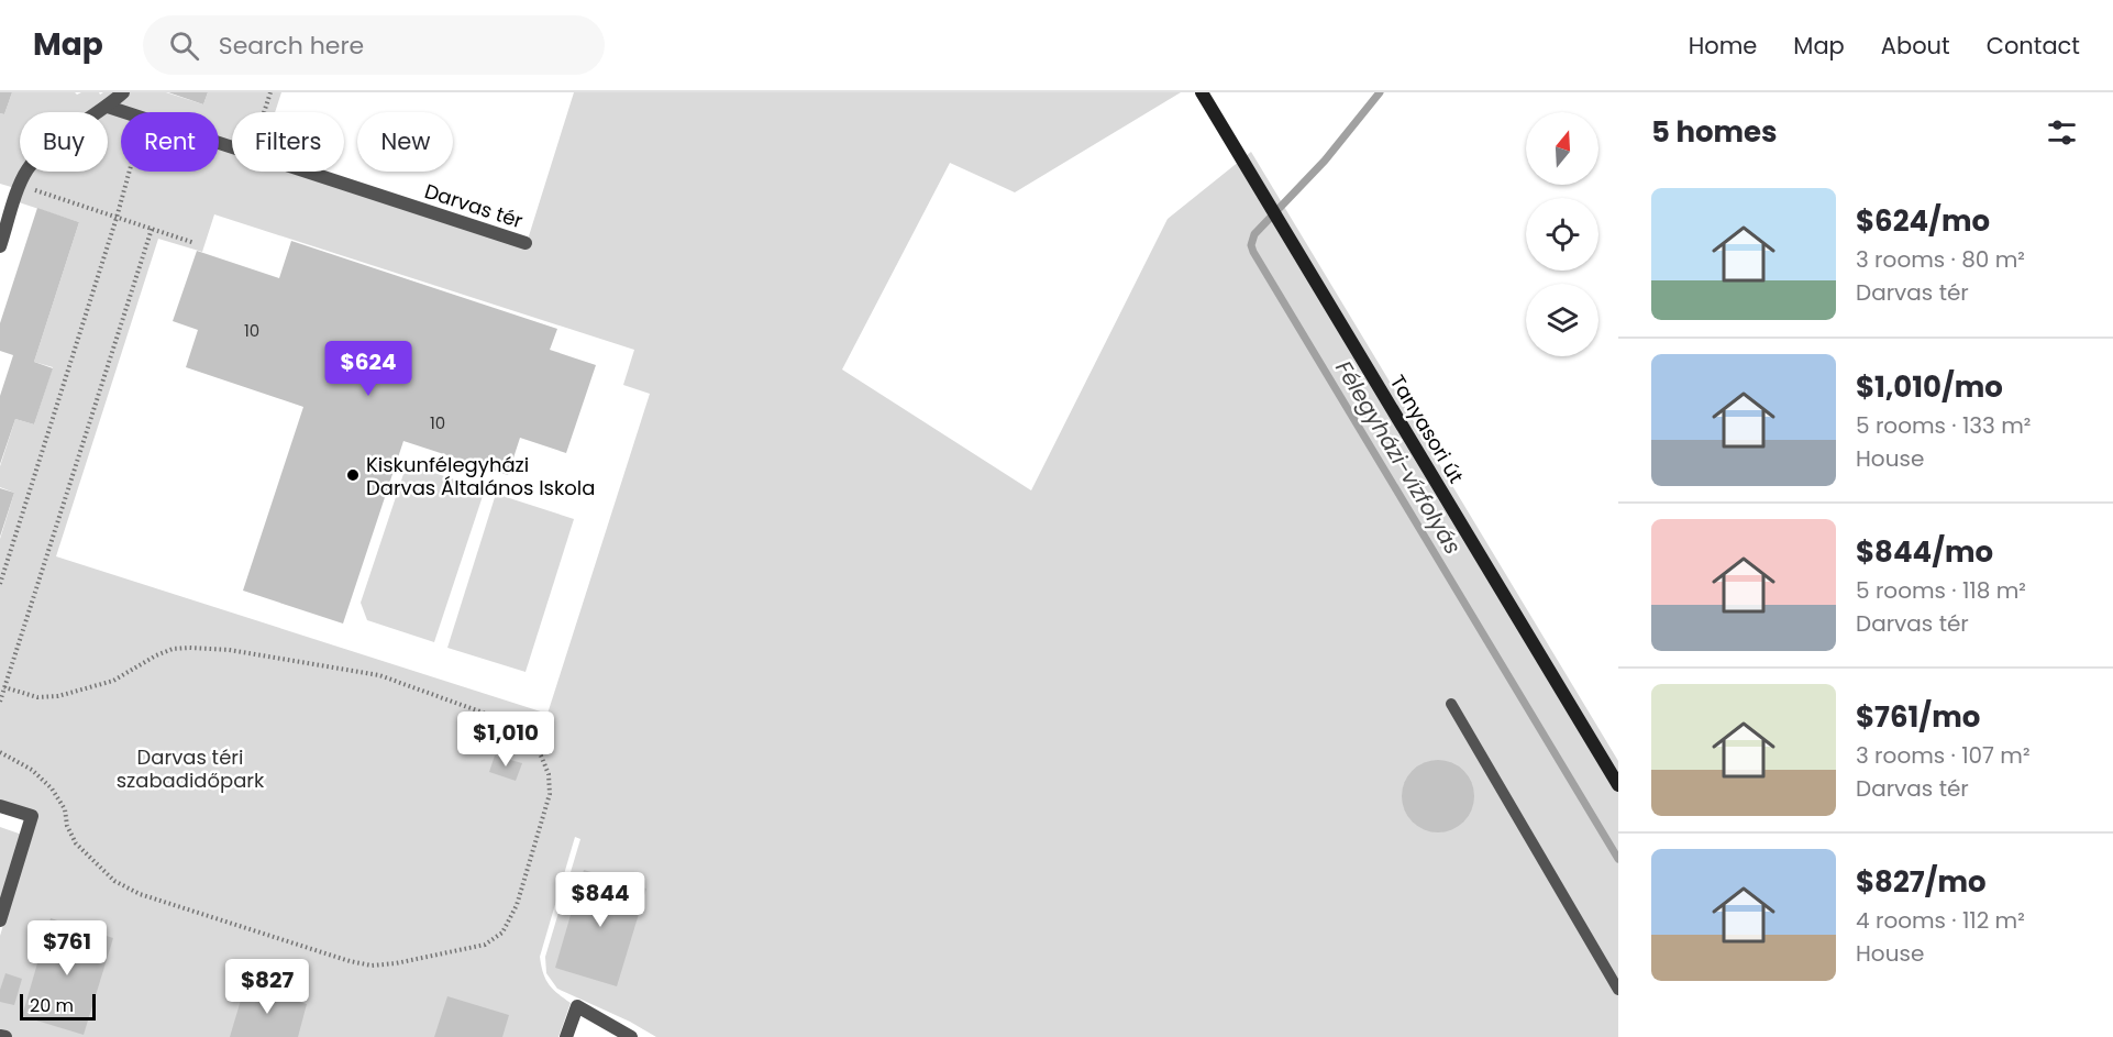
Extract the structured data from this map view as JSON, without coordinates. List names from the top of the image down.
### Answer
{
  "streets": {
    "street": ["Darvas tér", "Tanyasori út"]
  },
  "water": ["Félegyházi-vízfolyás"],
  "parks": ["Darvas téri szabadidőpark"],
  "places": ["Kiskunfélegyházi Darvas Általános Iskola"],
  "house_numbers": ["10", "10"],
  "scale_bar": "20 m",
  "north": "top",
  "page": {
    "header": "Map",
    "search": "Search here",
    "nav": [
      "Home",
      "Map",
      "About",
      "Contact"
    ],
    "heading": "5 homes",
    "chip": [
      "Buy",
      "Rent",
      "Filters",
      "New"
    ],
    "list": [
      {
        "name": "$624/mo",
        "note": "3 rooms · 80 m² · Darvas tér"
      },
      {
        "name": "$1,010/mo",
        "note": "5 rooms · 133 m² · House"
      },
      {
        "name": "$844/mo",
        "note": "5 rooms · 118 m² · Darvas tér"
      },
      {
        "name": "$761/mo",
        "note": "3 rooms · 107 m² · Darvas tér"
      },
      {
        "name": "$827/mo",
        "note": "4 rooms · 112 m² · House"
      }
    ],
    "price": [
      "$624",
      "$1,010",
      "$844",
      "$761",
      "$827"
    ],
    "scale": "20 m"
  }
}
